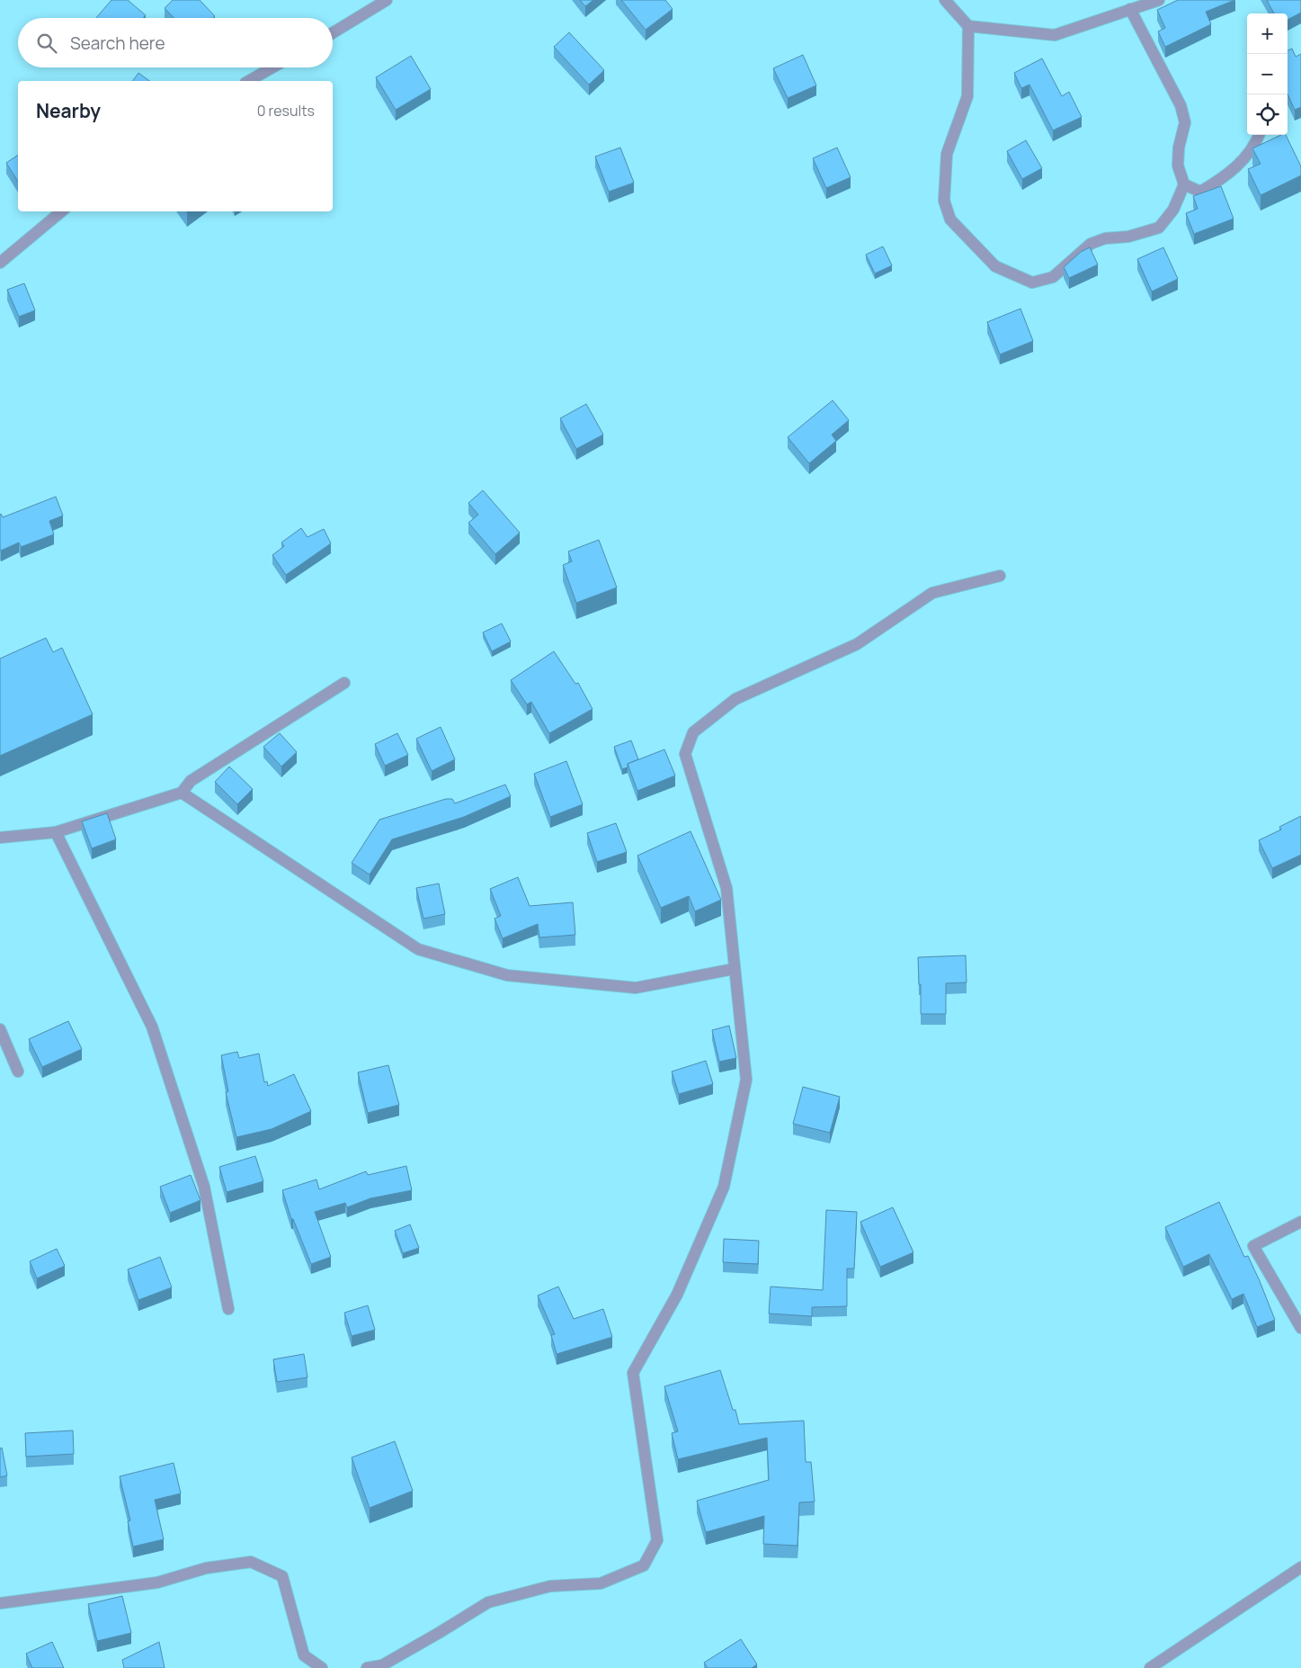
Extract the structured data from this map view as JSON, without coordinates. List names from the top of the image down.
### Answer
{
  "page": {
    "map_buttons": ["+", "−"],
    "search": "Search here",
    "heading": ["Nearby", "0 results"]
  }
}
